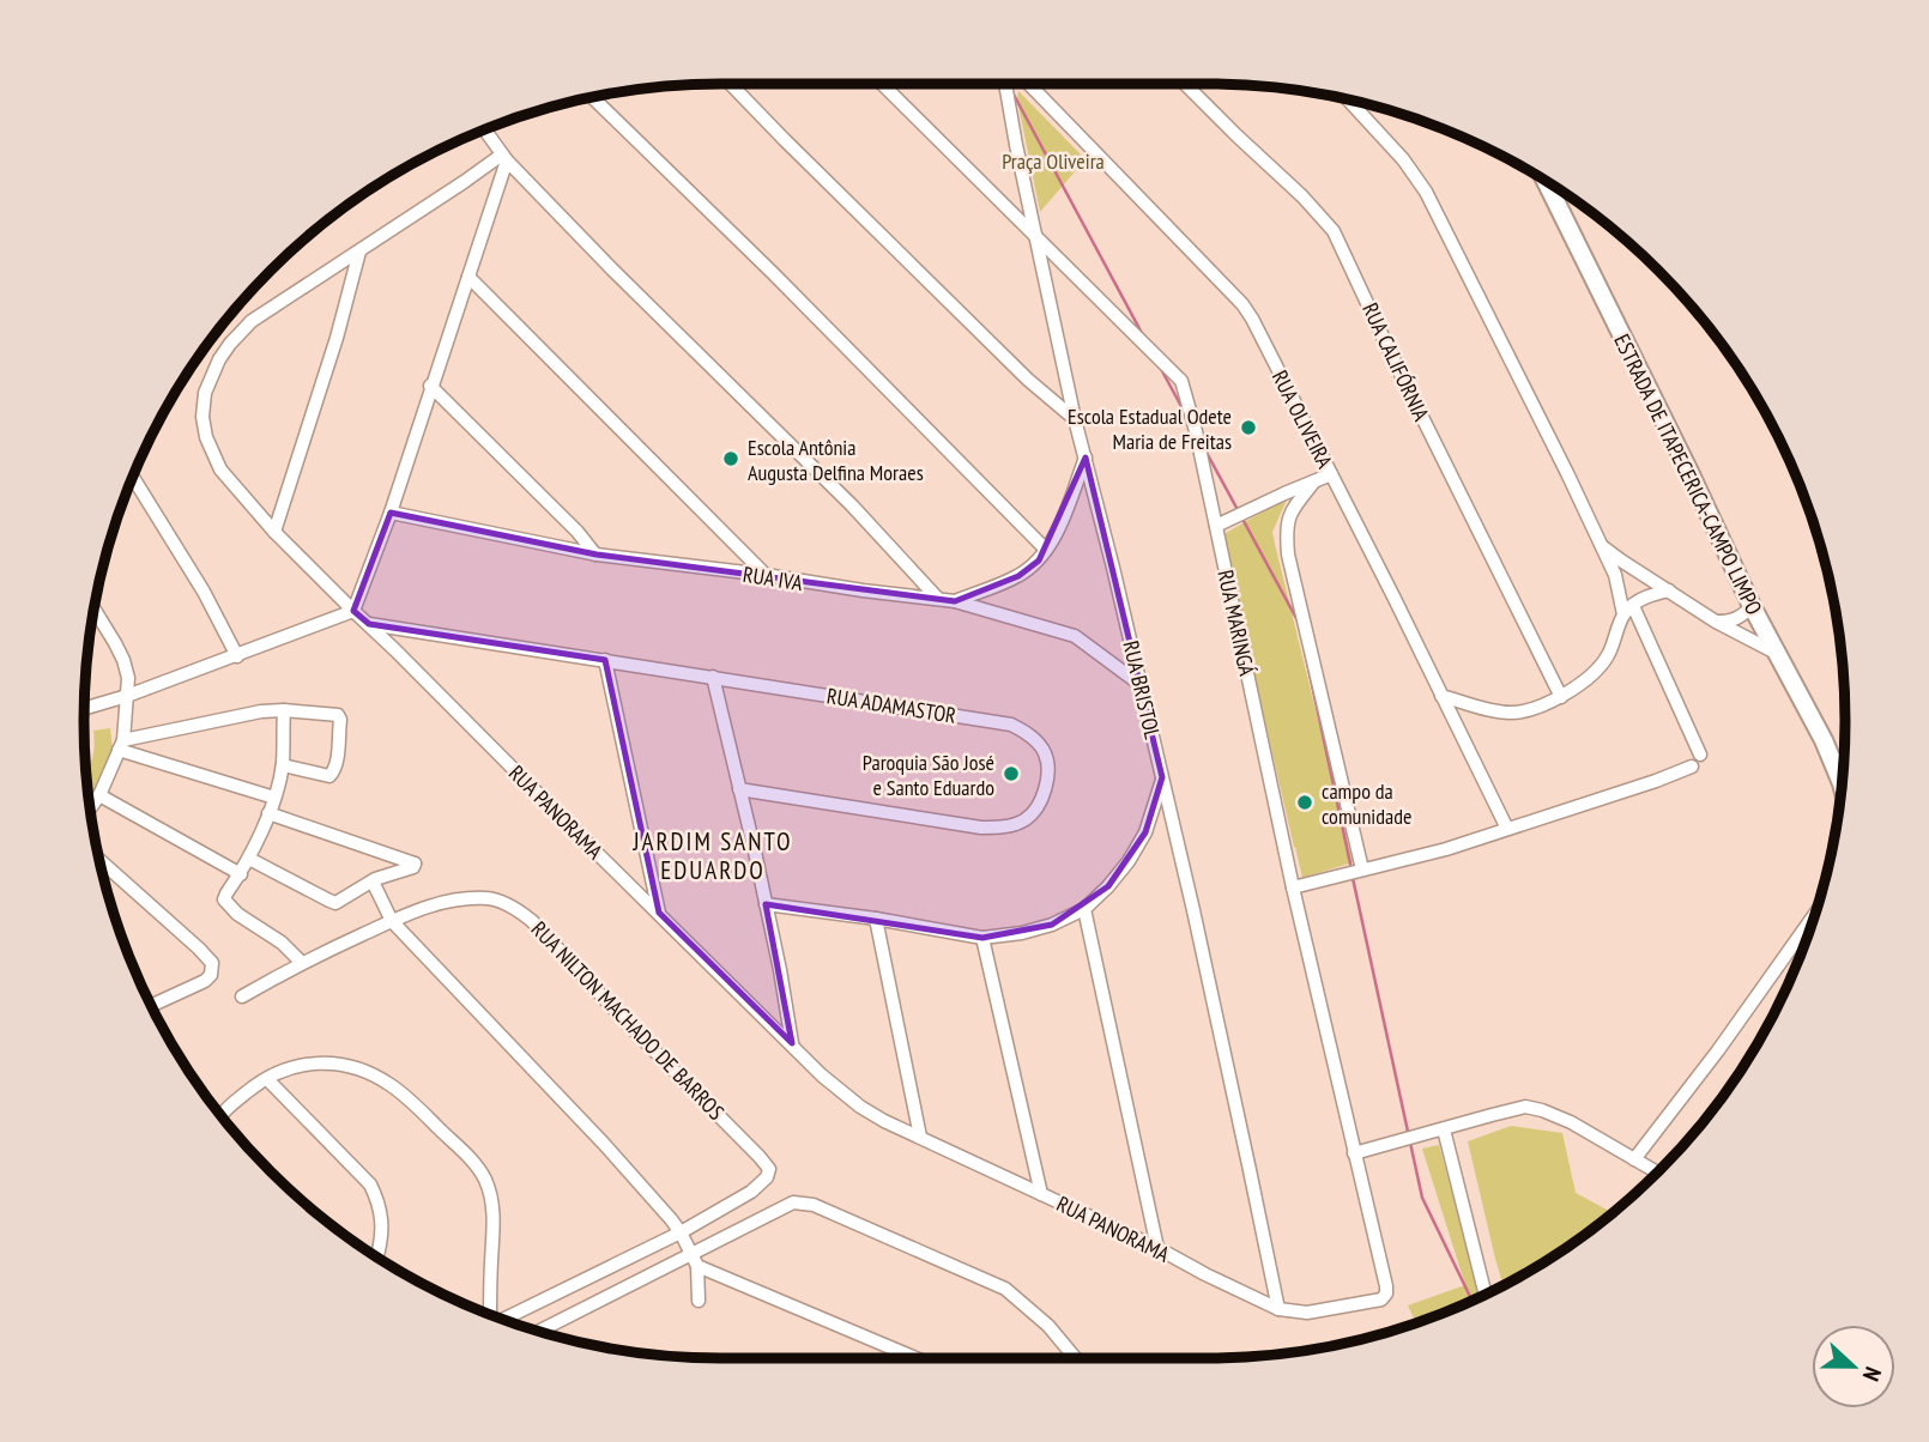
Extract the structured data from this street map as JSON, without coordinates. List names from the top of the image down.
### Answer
{
  "streets": {
    "main road": ["ESTRADA DE ITAPECERICA-CAMPO LIMPO"],
    "street": [
      "RUA CALIFÓRNIA",
      "RUA OLIVEIRA",
      "RUA IVA",
      "RUA MARINGÁ",
      "RUA BRISTOL",
      "RUA ADAMASTOR",
      "RUA PANORAMA",
      "RUA NILTON MACHADO DE BARROS"
    ]
  },
  "crossings": [
    ["RUA IVA", "RUA BRISTOL"],
    ["RUA MARINGÁ", "RUA BRISTOL"],
    ["RUA MARINGÁ", "RUA PANORAMA"],
    ["RUA BRISTOL", "RUA PANORAMA"],
    ["RUA ADAMASTOR", "RUA PANORAMA"]
  ],
  "districts": ["JARDIM SANTO EDUARDO"],
  "parks": ["Praça Oliveira"],
  "places": [
    "Escola Estadual Odete Maria de Freitas",
    "Escola Antônia Augusta Delfina Moraes",
    "Paroquia São José e Santo Eduardo",
    "campo da comunidade"
  ],
  "north": "right"
}
